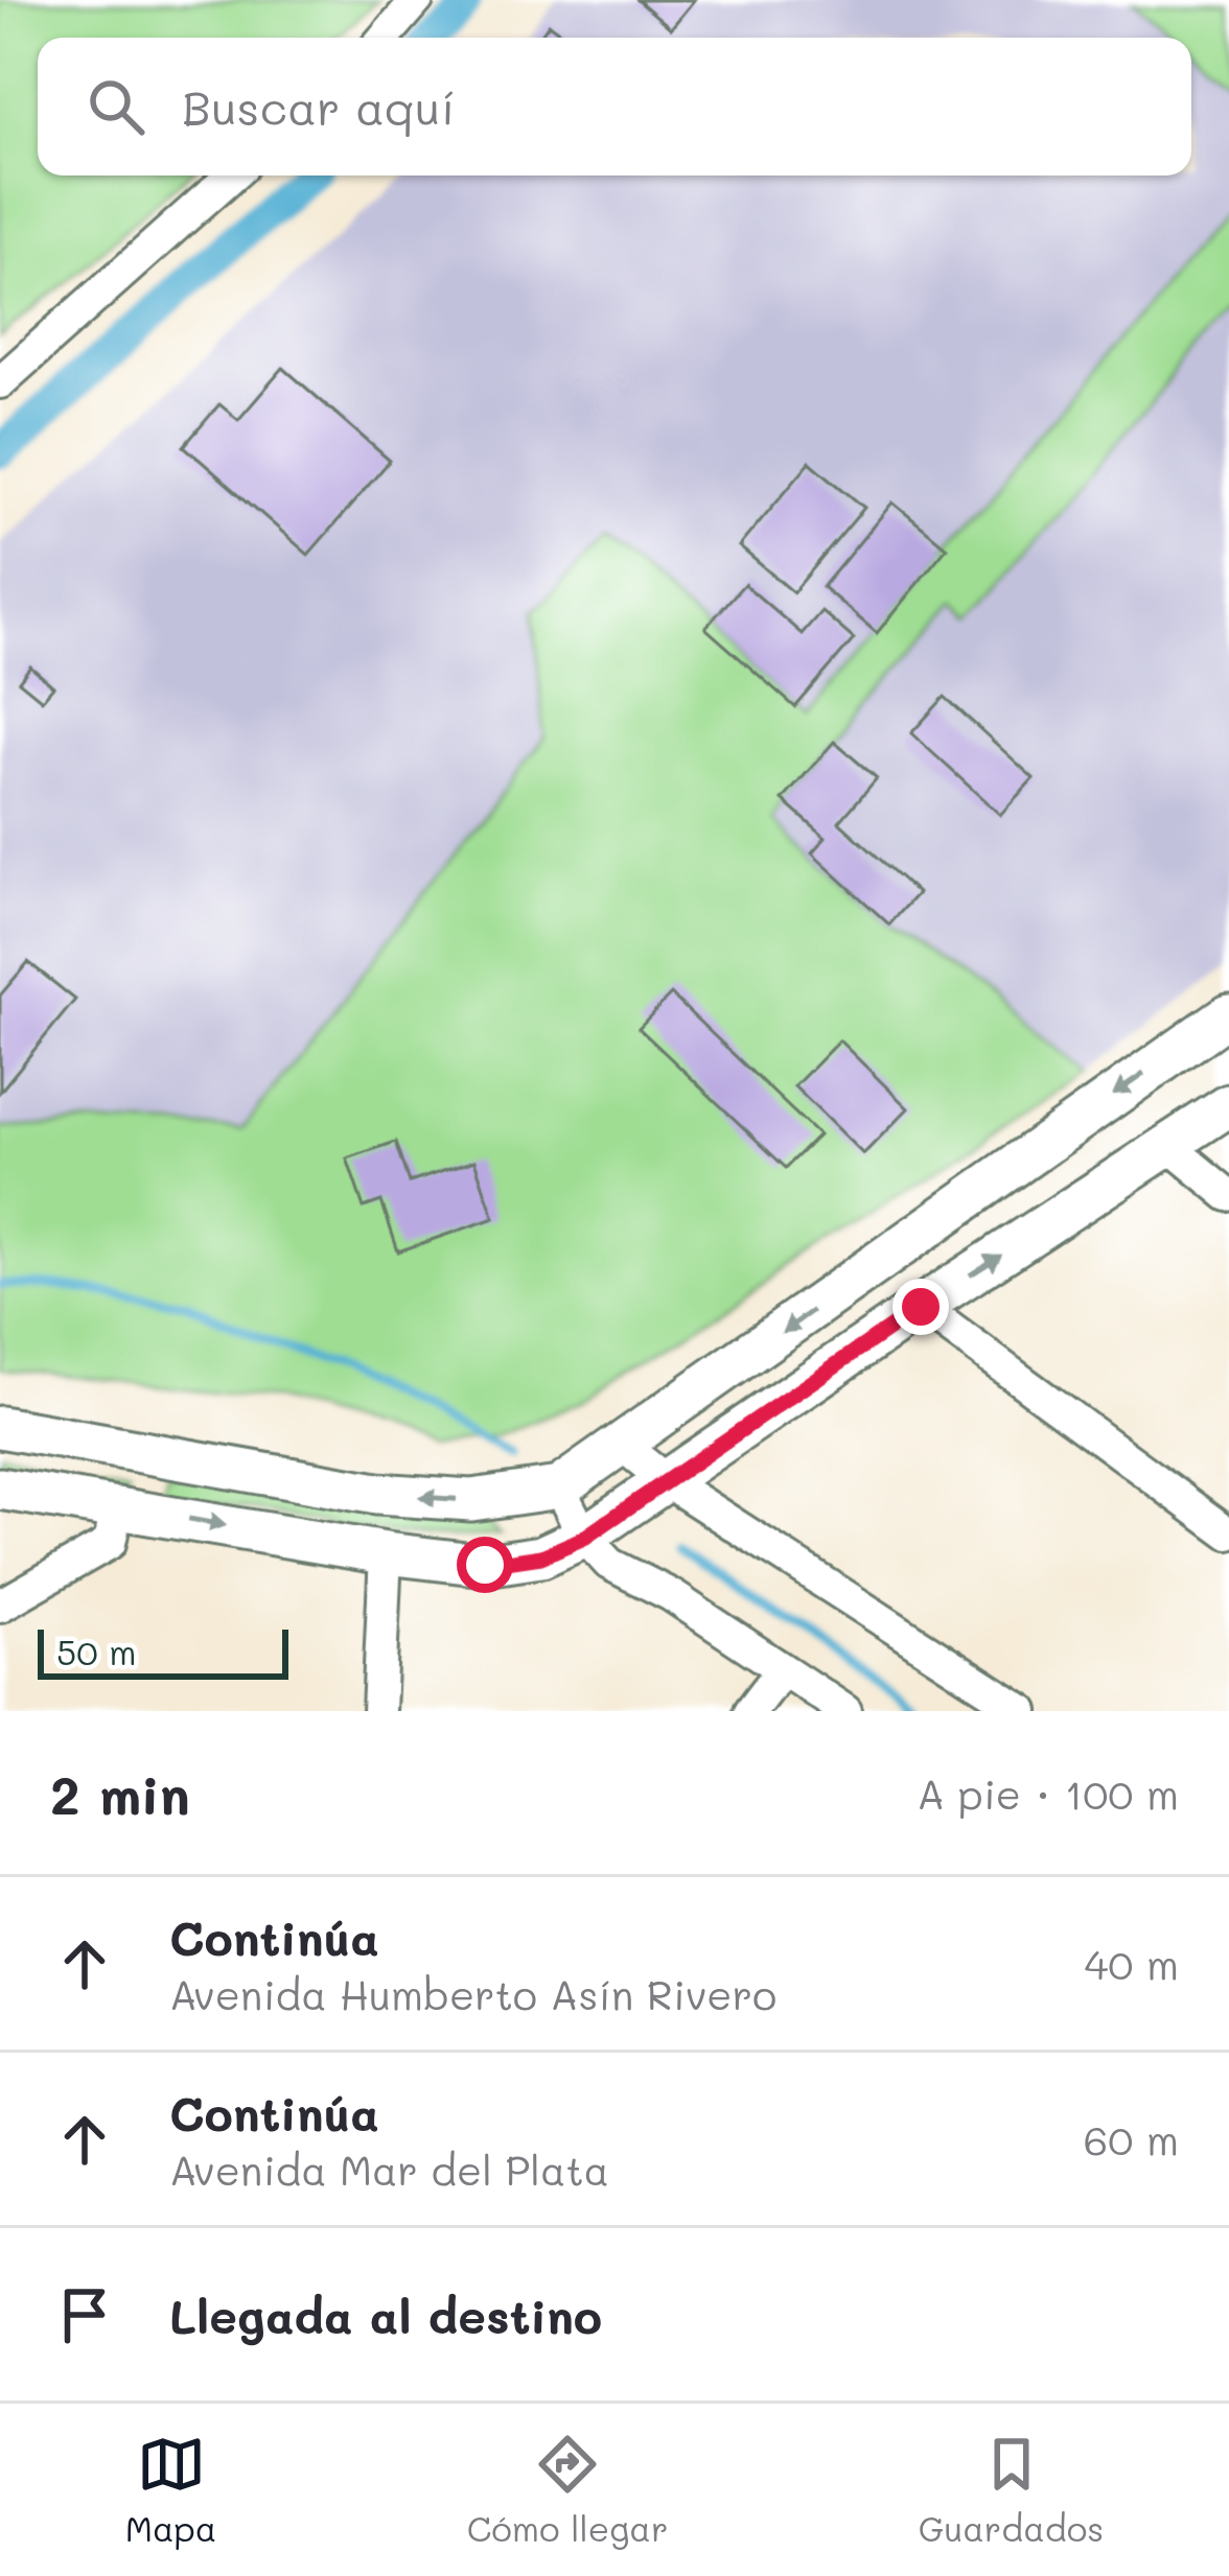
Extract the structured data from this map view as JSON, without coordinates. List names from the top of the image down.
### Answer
{
  "scale_bar": "50 m",
  "page": {
    "search": "Buscar aquí",
    "scale": "50 m",
    "heading": ["2 min", "A pie · 100 m"],
    "list": [
      ["Continúa", "Avenida Humberto Asín Rivero", "40 m"],
      ["Continúa", "Avenida Mar del Plata", "60 m"],
      "Llegada al destino"
    ],
    "nav": ["Mapa", "Cómo llegar", "Guardados"]
  }
}
